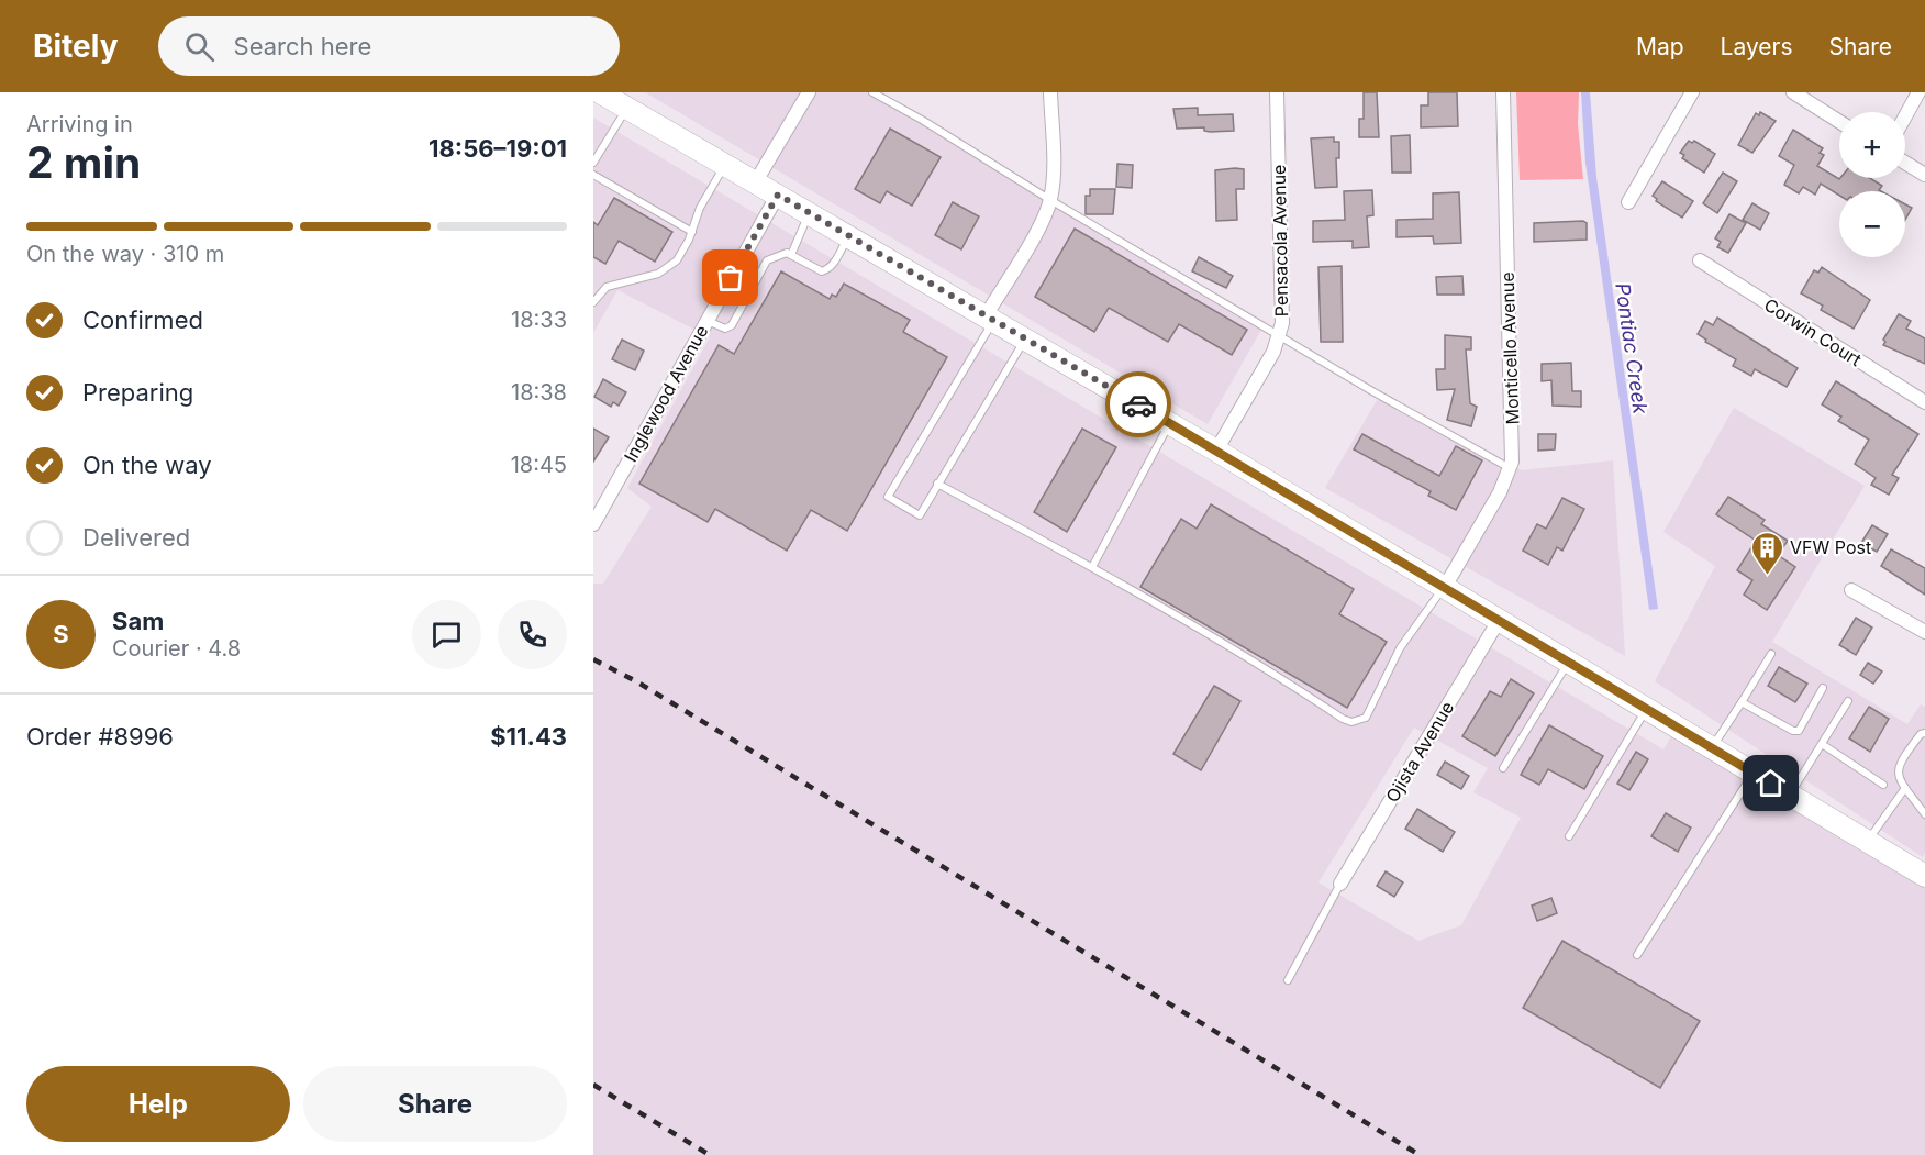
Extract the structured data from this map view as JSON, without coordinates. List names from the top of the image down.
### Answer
{
  "streets": {
    "street": [
      "Pensacola Avenue",
      "Corwin Court",
      "Monticello Avenue",
      "Inglewood Avenue",
      "Ojista Avenue"
    ]
  },
  "water": ["Pontiac Creek"],
  "places": {
    "building": ["VFW Post"]
  },
  "page": {
    "header": "Bitely",
    "search": "Search here",
    "nav": ["Map", "Layers", "Share"],
    "heading": ["2 min", "Arriving in", "18:56–19:01"],
    "panel": [
      "Sam",
      "Courier · 4.8",
      "Order #8996",
      "$11.43"
    ],
    "map_buttons": ["+", "−"],
    "bar": "On the way · 310 m",
    "list": [
      ["Confirmed", "18:33"],
      ["Preparing", "18:38"],
      ["On the way", "18:45"],
      "Delivered"
    ],
    "round": "S",
    "buttons": ["Help", "Share"]
  }
}
